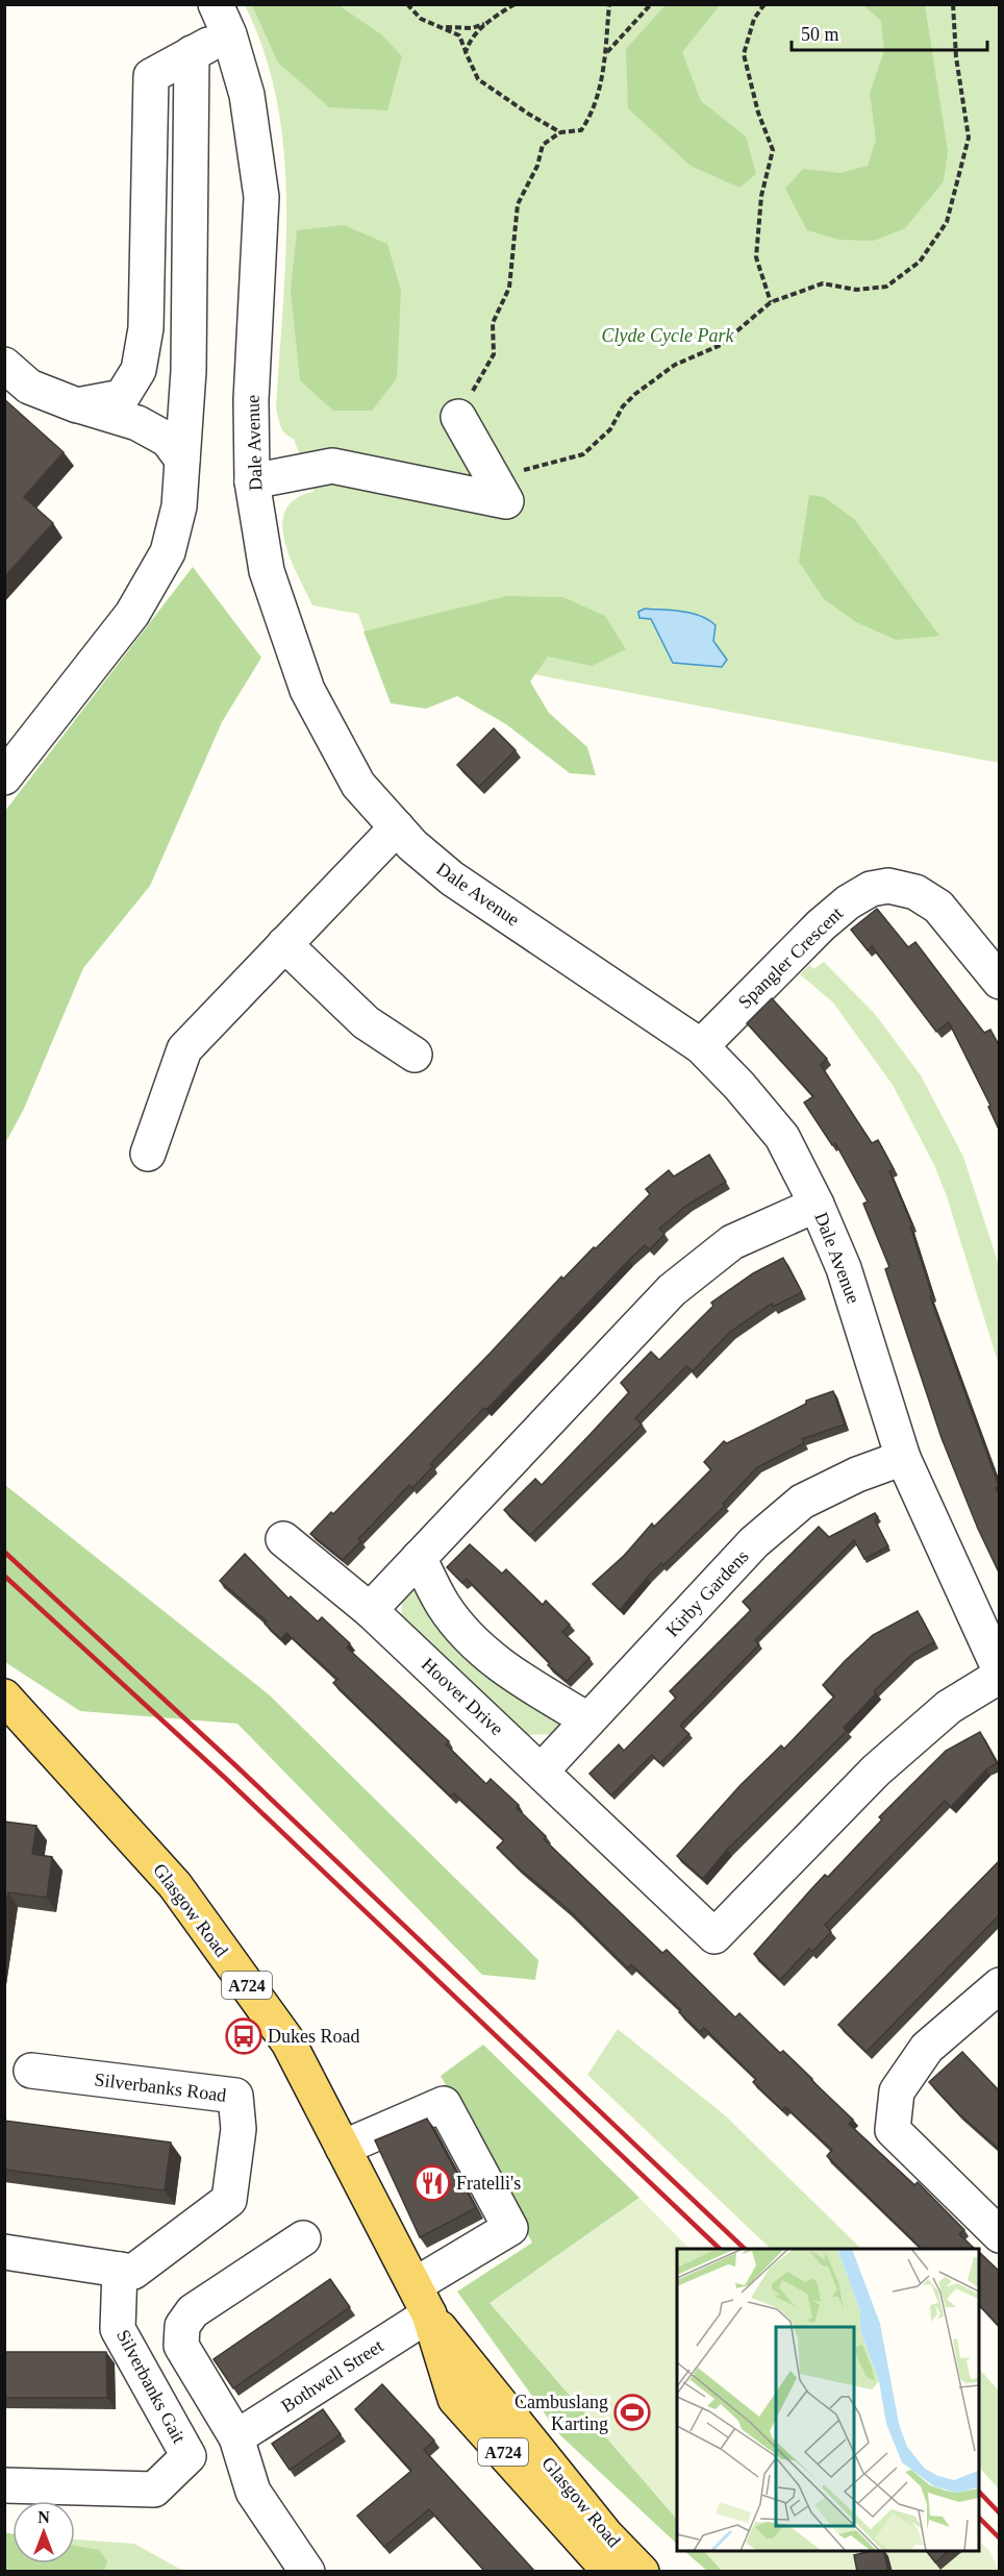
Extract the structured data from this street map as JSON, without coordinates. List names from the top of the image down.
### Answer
{
  "streets": {
    "main road": ["Glasgow Road", "A724"],
    "street": [
      "Dale Avenue",
      "Spangler Crescent",
      "Kirby Gardens",
      "Hoover Drive",
      "Silverbanks Road",
      "Bothwell Street",
      "Silverbanks Gait"
    ]
  },
  "crossings": [
    ["Dale Avenue", "Spangler Crescent"],
    ["Dale Avenue", "Kirby Gardens"],
    ["Dale Avenue", "Hoover Drive"],
    ["Kirby Gardens", "Hoover Drive"],
    ["Glasgow Road", "Bothwell Street"],
    ["Silverbanks Road", "Silverbanks Gait"]
  ],
  "parks": ["Clyde Cycle Park"],
  "places": {
    "bus stop": ["Dukes Road"],
    "restaurant": ["Fratelli's"],
    "sports": ["Cambuslang Karting"]
  },
  "scale_bar": "50 m",
  "north": "top"
}
